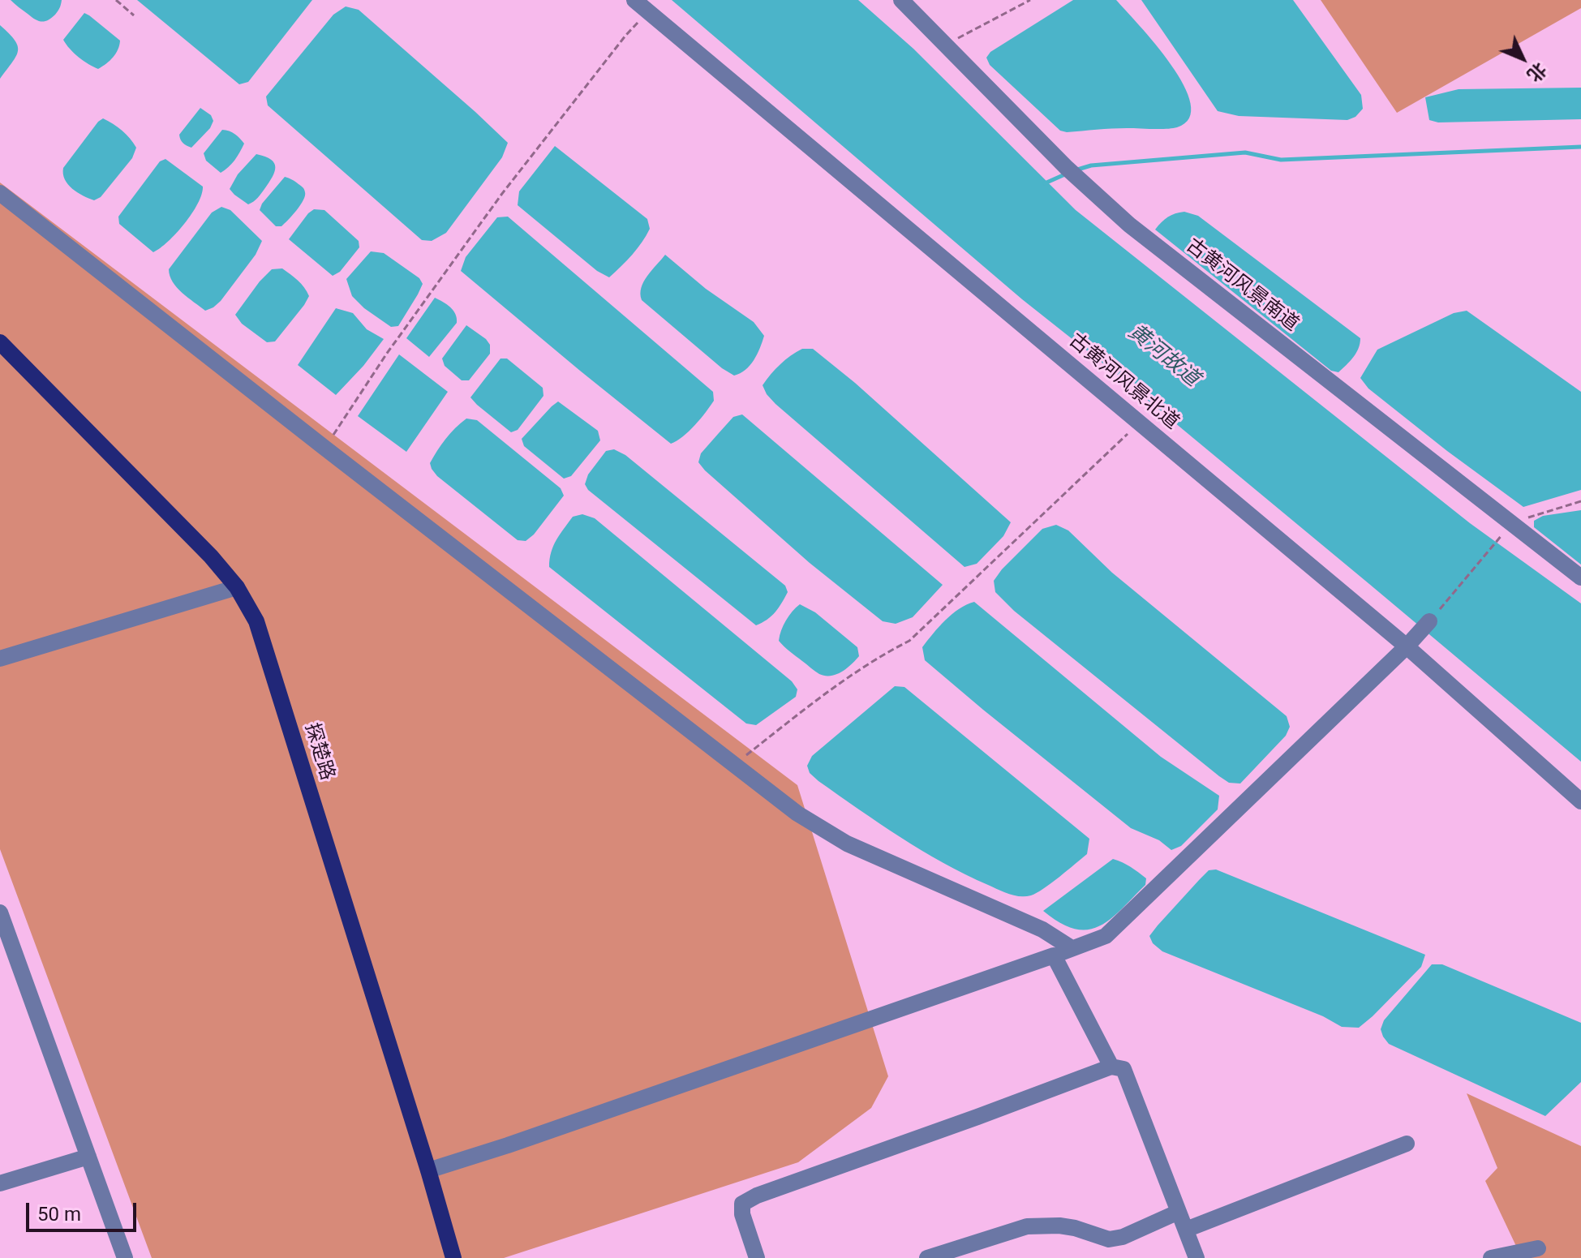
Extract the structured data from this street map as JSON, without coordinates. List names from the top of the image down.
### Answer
{
  "streets": {
    "main road": ["探楚路"],
    "street": ["古黄河风景南道", "古黄河风景北道"]
  },
  "water": ["黄河故道"],
  "scale_bar": "50 m",
  "north": "bottom right"
}
